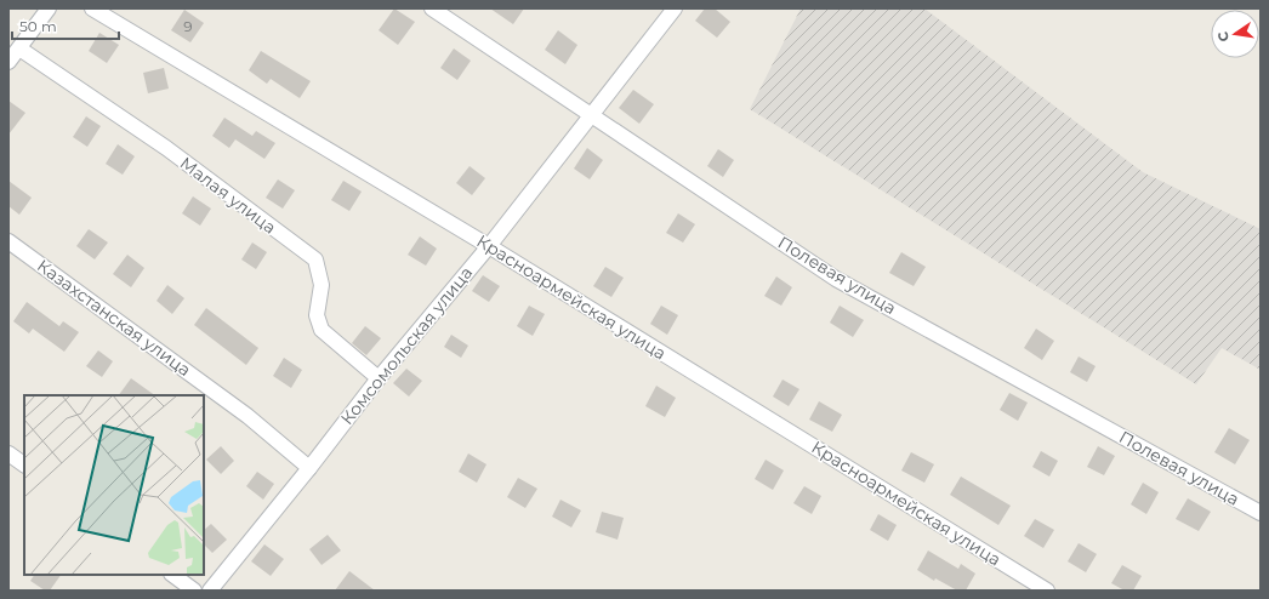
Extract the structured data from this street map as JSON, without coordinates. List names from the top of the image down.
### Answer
{
  "streets": {
    "street": [
      "Малая улица",
      "Полевая улица",
      "Красноармейская улица",
      "Казахстанская улица",
      "Комсомольская улица"
    ]
  },
  "crossings": [
    ["Малая улица", "Комсомольская улица"],
    ["Полевая улица", "Комсомольская улица"],
    ["Красноармейская улица", "Комсомольская улица"],
    ["Казахстанская улица", "Комсомольская улица"]
  ],
  "house_numbers": ["9"],
  "scale_bar": "50 m",
  "north": "left"
}
